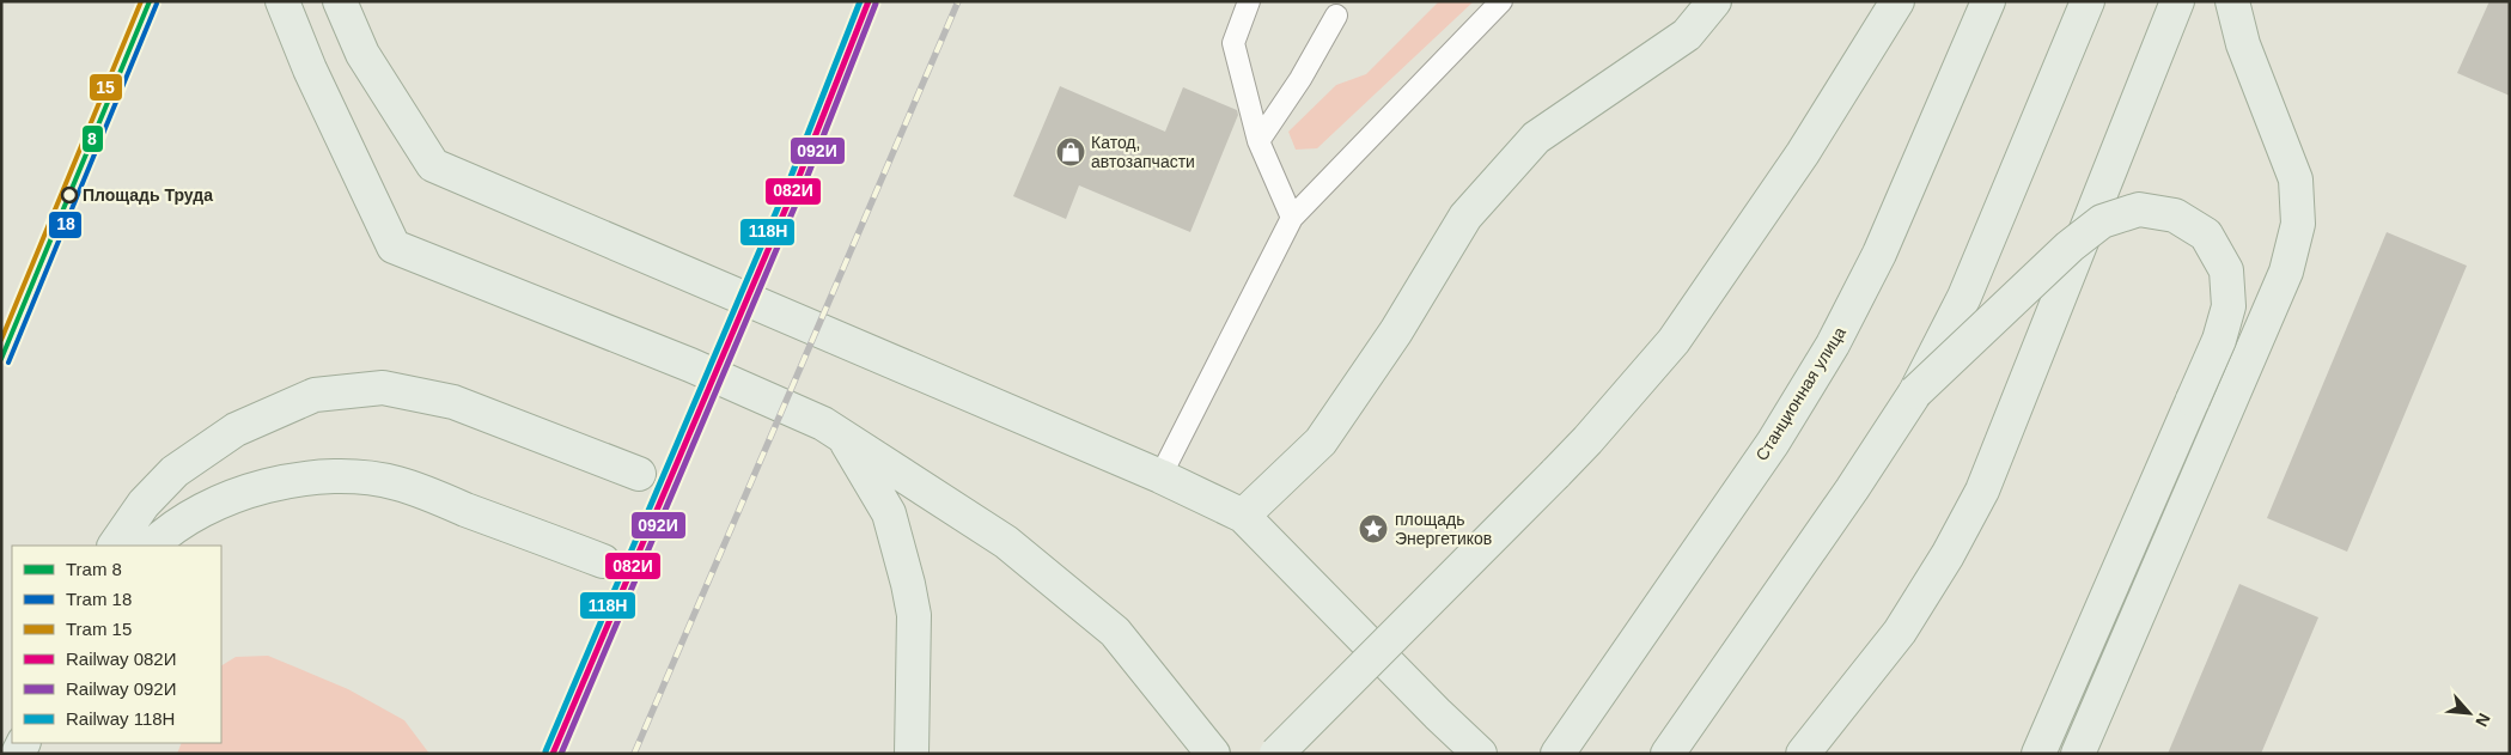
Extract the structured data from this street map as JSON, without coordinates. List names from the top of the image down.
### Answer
{
  "streets": {
    "main road": ["Станционная улица"]
  },
  "places": {
    "shop": ["Катод, автозапчасти"],
    "other": ["Площадь Труда"],
    "place": ["площадь Энергетиков"]
  },
  "lines": [
    "tram line 8",
    "tram line 15",
    "rail line 082И",
    "rail line 118Н",
    "tram line 18",
    "rail line 092И"
  ],
  "legend": [
    "Tram 8",
    "Tram 18",
    "Tram 15",
    "Railway 082И",
    "Railway 092И",
    "Railway 118Н"
  ],
  "north": "bottom right"
}
